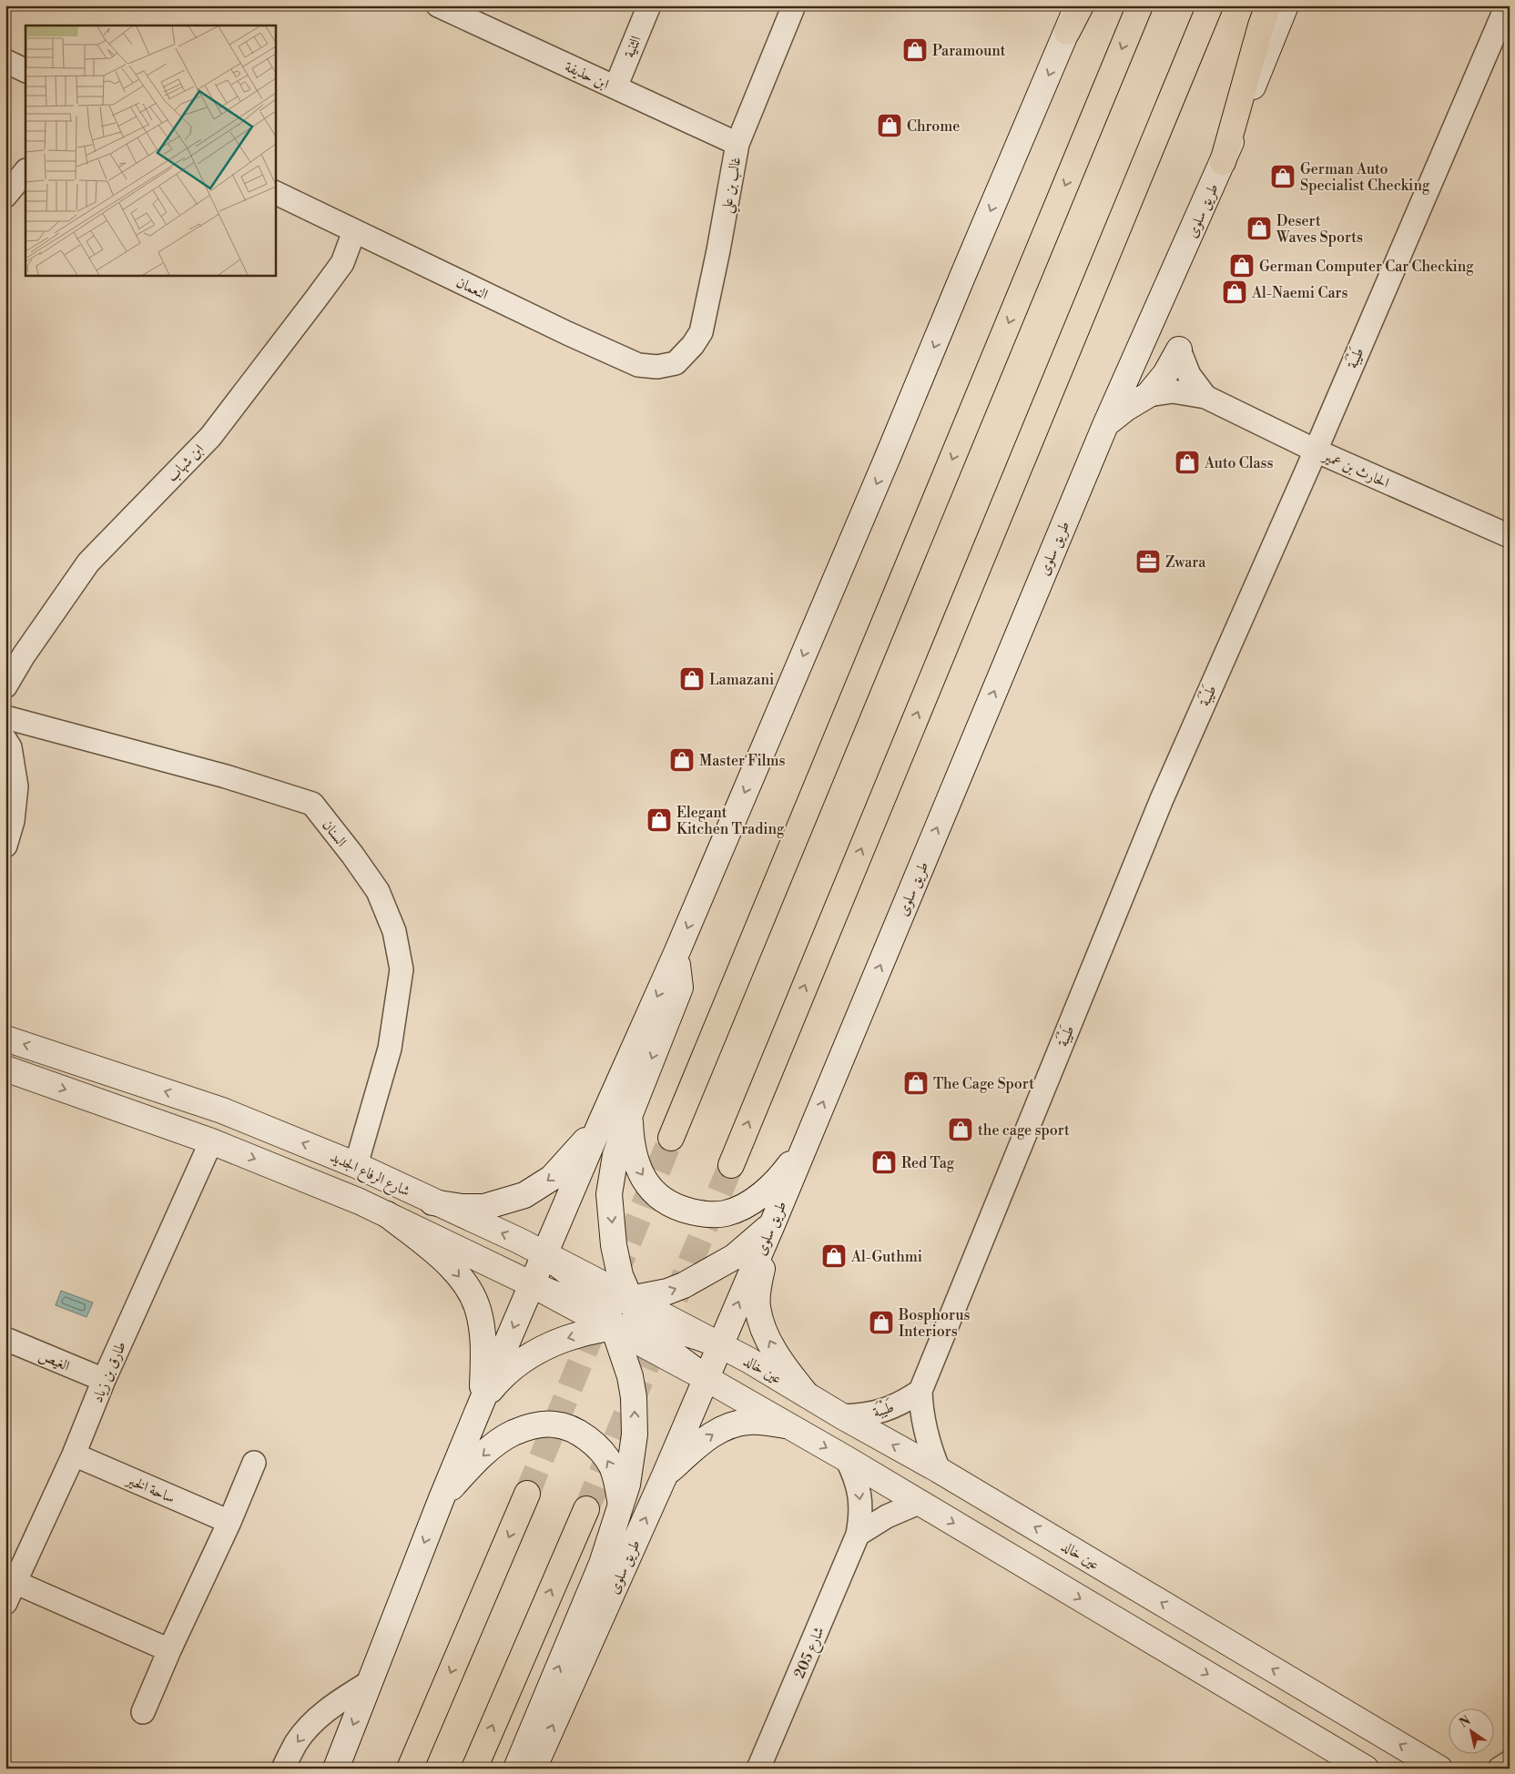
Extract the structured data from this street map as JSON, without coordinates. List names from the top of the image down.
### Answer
{
  "streets": {
    "main road": ["طريق سلوى", "شارع الرفاع الجديد", "عين خالد"],
    "street": [
      "الثنية",
      "ابن حذيفة",
      "غالب بن علي",
      "النعمان",
      "طَيْبَة",
      "ابن شهاب",
      "الحارث بن عمير",
      "السنان",
      "الغيص",
      "طارق بن زياد",
      "ساحة الخير",
      "شارع 205"
    ]
  },
  "crossings": [
    ["الثنية", "ابن حذيفة"],
    ["ابن حذيفة", "غالب بن علي"],
    ["غالب بن علي", "النعمان"],
    ["طريق سلوى", "شارع الرفاع الجديد"],
    ["طريق سلوى", "عين خالد"],
    ["النعمان", "ابن شهاب"],
    ["طَيْبَة", "الحارث بن عمير"],
    ["طَيْبَة", "عين خالد"],
    ["السنان", "شارع الرفاع الجديد"],
    ["شارع الرفاع الجديد", "عين خالد"],
    ["شارع الرفاع الجديد", "طارق بن زياد"],
    ["الغيص", "طارق بن زياد"],
    ["طارق بن زياد", "ساحة الخير"]
  ],
  "places": {
    "shop": [
      "Paramount",
      "Chrome",
      "German Auto Specialist Checking",
      "Desert Waves Sports",
      "German Computer Car Checking",
      "Al-Naemi Cars",
      "Auto Class",
      "Lamazani",
      "Master Films",
      "Elegant Kitchen Trading",
      "The Cage Sport",
      "the cage sport",
      "Red Tag",
      "Al-Guthmi",
      "Bosphorus Interiors"
    ],
    "office": ["Zwara"]
  },
  "north": "top left"
}
